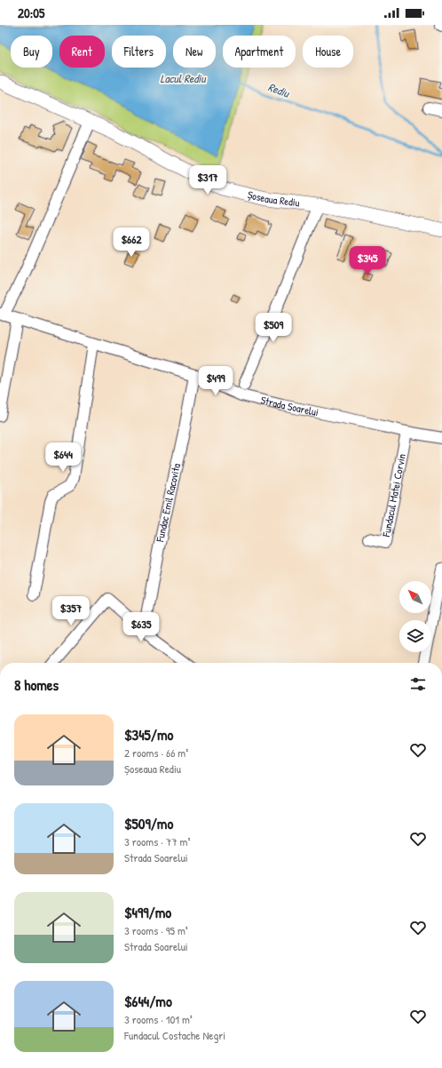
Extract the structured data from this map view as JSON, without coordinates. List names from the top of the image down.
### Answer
{
  "streets": {
    "main road": ["Șoseaua Rediu"],
    "street": ["Strada Soarelui", "Fundacul Matei Corvin", "Fundac Emil Racovita"]
  },
  "crossings": [
    ["Strada Soarelui", "Fundacul Matei Corvin"],
    ["Strada Soarelui", "Fundac Emil Racovita"]
  ],
  "water": ["Lacul Rediu", "Rediu"],
  "north": "top left",
  "page": {
    "status": "20:05",
    "chip": [
      "Buy",
      "Rent",
      "Filters",
      "New",
      "Apartment",
      "House"
    ],
    "price": [
      "$317",
      "$662",
      "$345",
      "$509",
      "$499",
      "$644",
      "$357",
      "$635"
    ],
    "heading": "8 homes",
    "list": [
      {
        "name": "$345/mo",
        "note": "2 rooms · 66 m² · Șoseaua Rediu"
      },
      {
        "name": "$509/mo",
        "note": "3 rooms · 77 m² · Strada Soarelui"
      },
      {
        "name": "$499/mo",
        "note": "3 rooms · 95 m² · Strada Soarelui"
      },
      {
        "name": "$644/mo",
        "note": "3 rooms · 101 m² · Fundacul Costache Negri"
      }
    ]
  }
}
